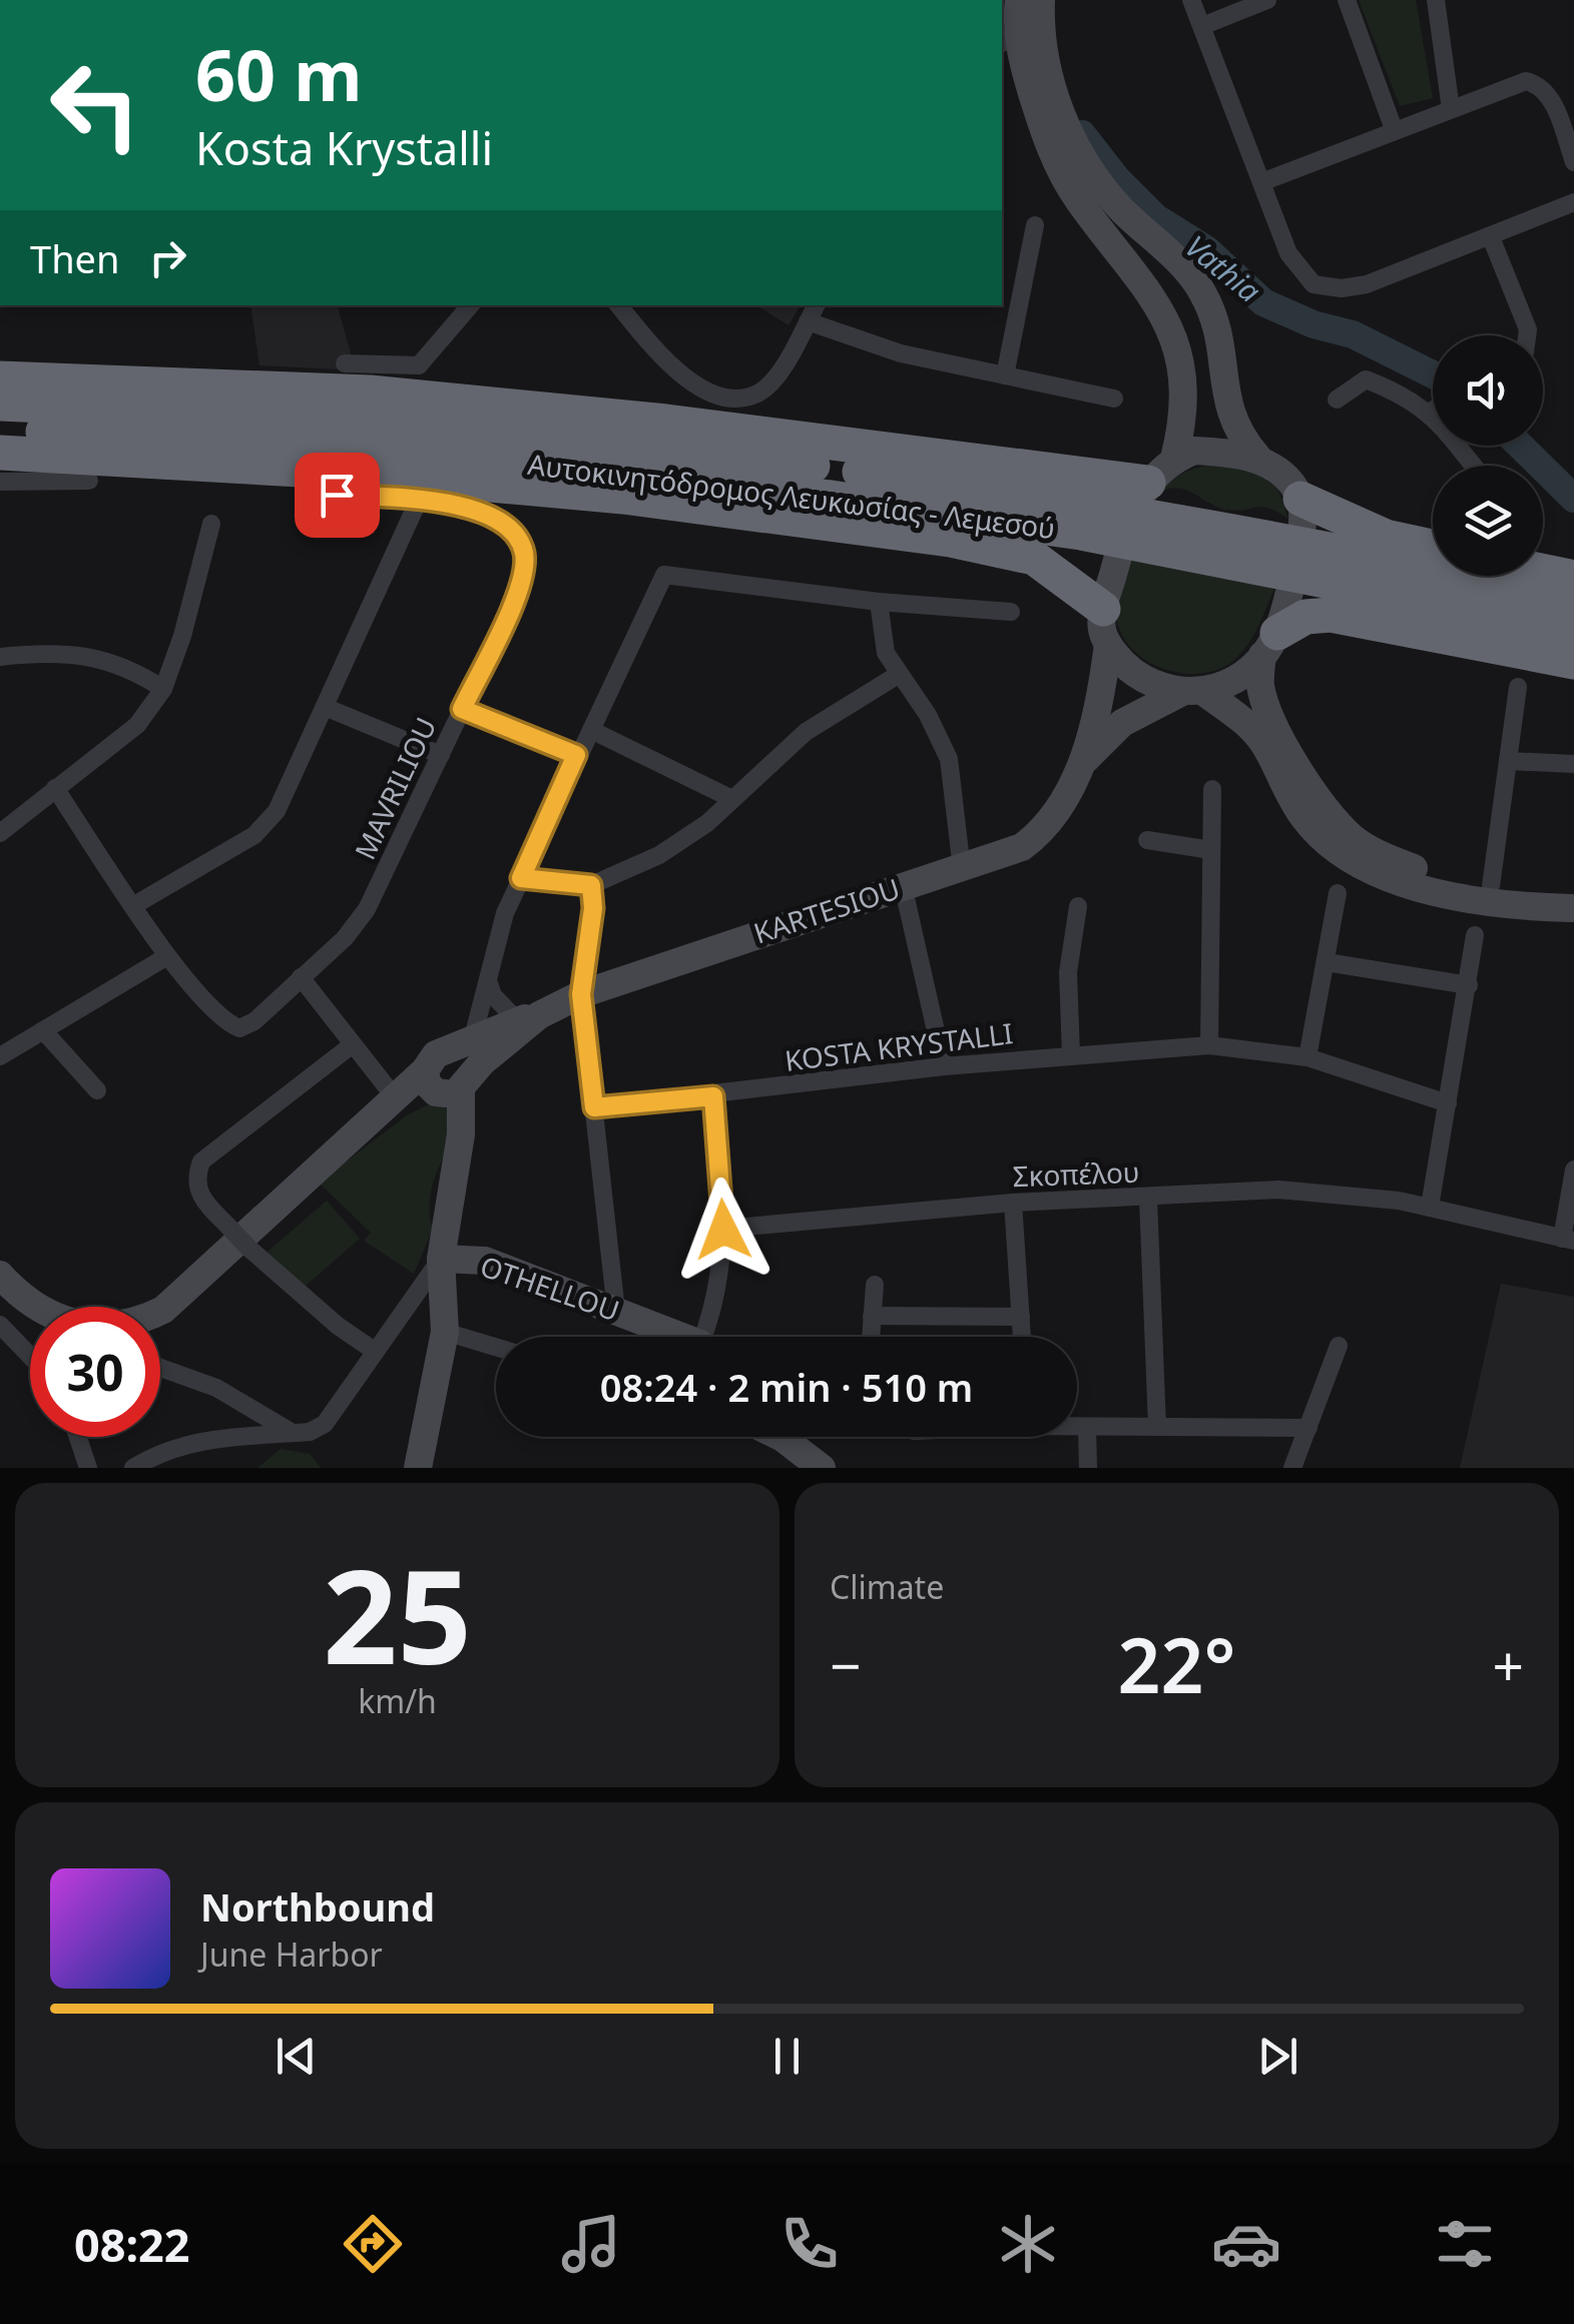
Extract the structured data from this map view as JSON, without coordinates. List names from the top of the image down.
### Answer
{
  "streets": {
    "highway": ["Αυτοκινητόδρομος Λευκωσίας - Λεμεσού"],
    "street": [
      "MAVRILIOU",
      "KARTESIOU",
      "KOSTA KRYSTALLI",
      "Σκοπέλου",
      "OTHELLOU"
    ]
  },
  "water": ["Vathia"],
  "page": {
    "turn": ["60 m", "Kosta Krystalli"],
    "then": "Then",
    "limit": "30",
    "trip": "08:24 · 2 min · 510 m",
    "tile": [
      ["25", "km/h"],
      "Climate"
    ],
    "heat": ["−", "22°", "+"],
    "song": ["Northbound", "June Harbor"],
    "tabs": "08:22"
  }
}
